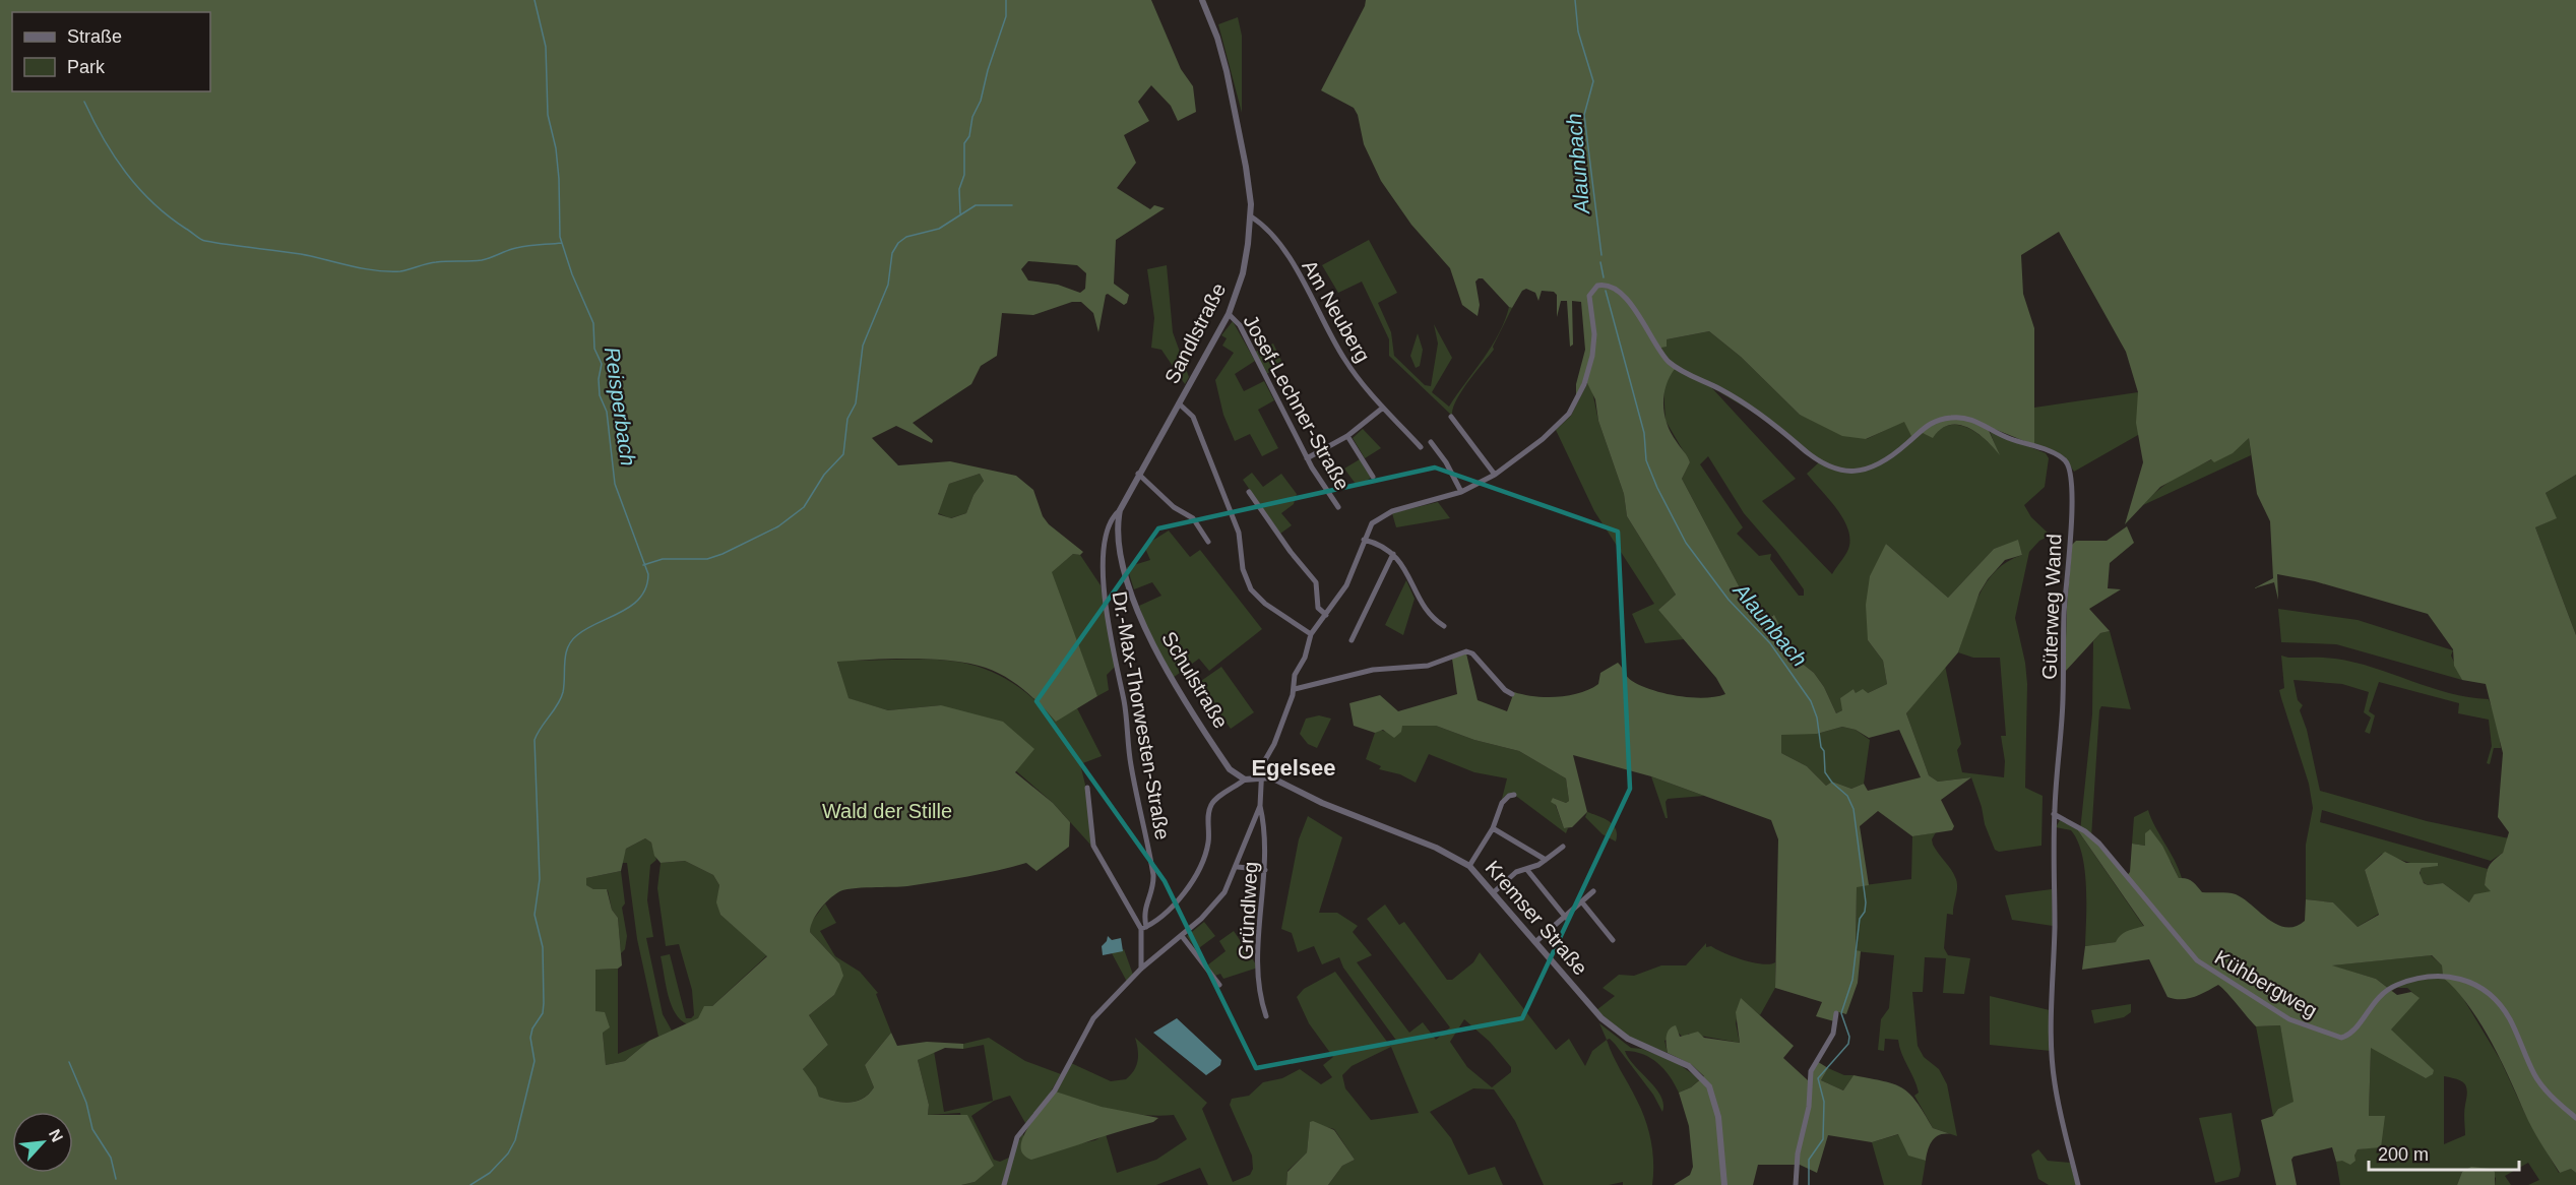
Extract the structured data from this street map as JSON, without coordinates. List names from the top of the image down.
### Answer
{
  "streets": {
    "street": [
      "Am Neuberg",
      "Sandlstraße",
      "Josef-Lechner-Straße",
      "Güterweg Wand",
      "Schulstraße",
      "Dr.-Max-Thorwesten-Straße",
      "Gründlweg",
      "Kremser Straße",
      "Kühbergweg"
    ]
  },
  "crossings": [
    ["Am Neuberg", "Sandlstraße"],
    ["Sandlstraße", "Josef-Lechner-Straße"],
    ["Sandlstraße", "Schulstraße"],
    ["Güterweg Wand", "Kühbergweg"],
    ["Schulstraße", "Dr.-Max-Thorwesten-Straße"]
  ],
  "districts": ["Egelsee"],
  "water": ["Alaunbach", "Reisperbach"],
  "parks": ["Wald der Stille"],
  "legend": ["Straße", "Park"],
  "scale_bar": "200 m",
  "north": "top right"
}
